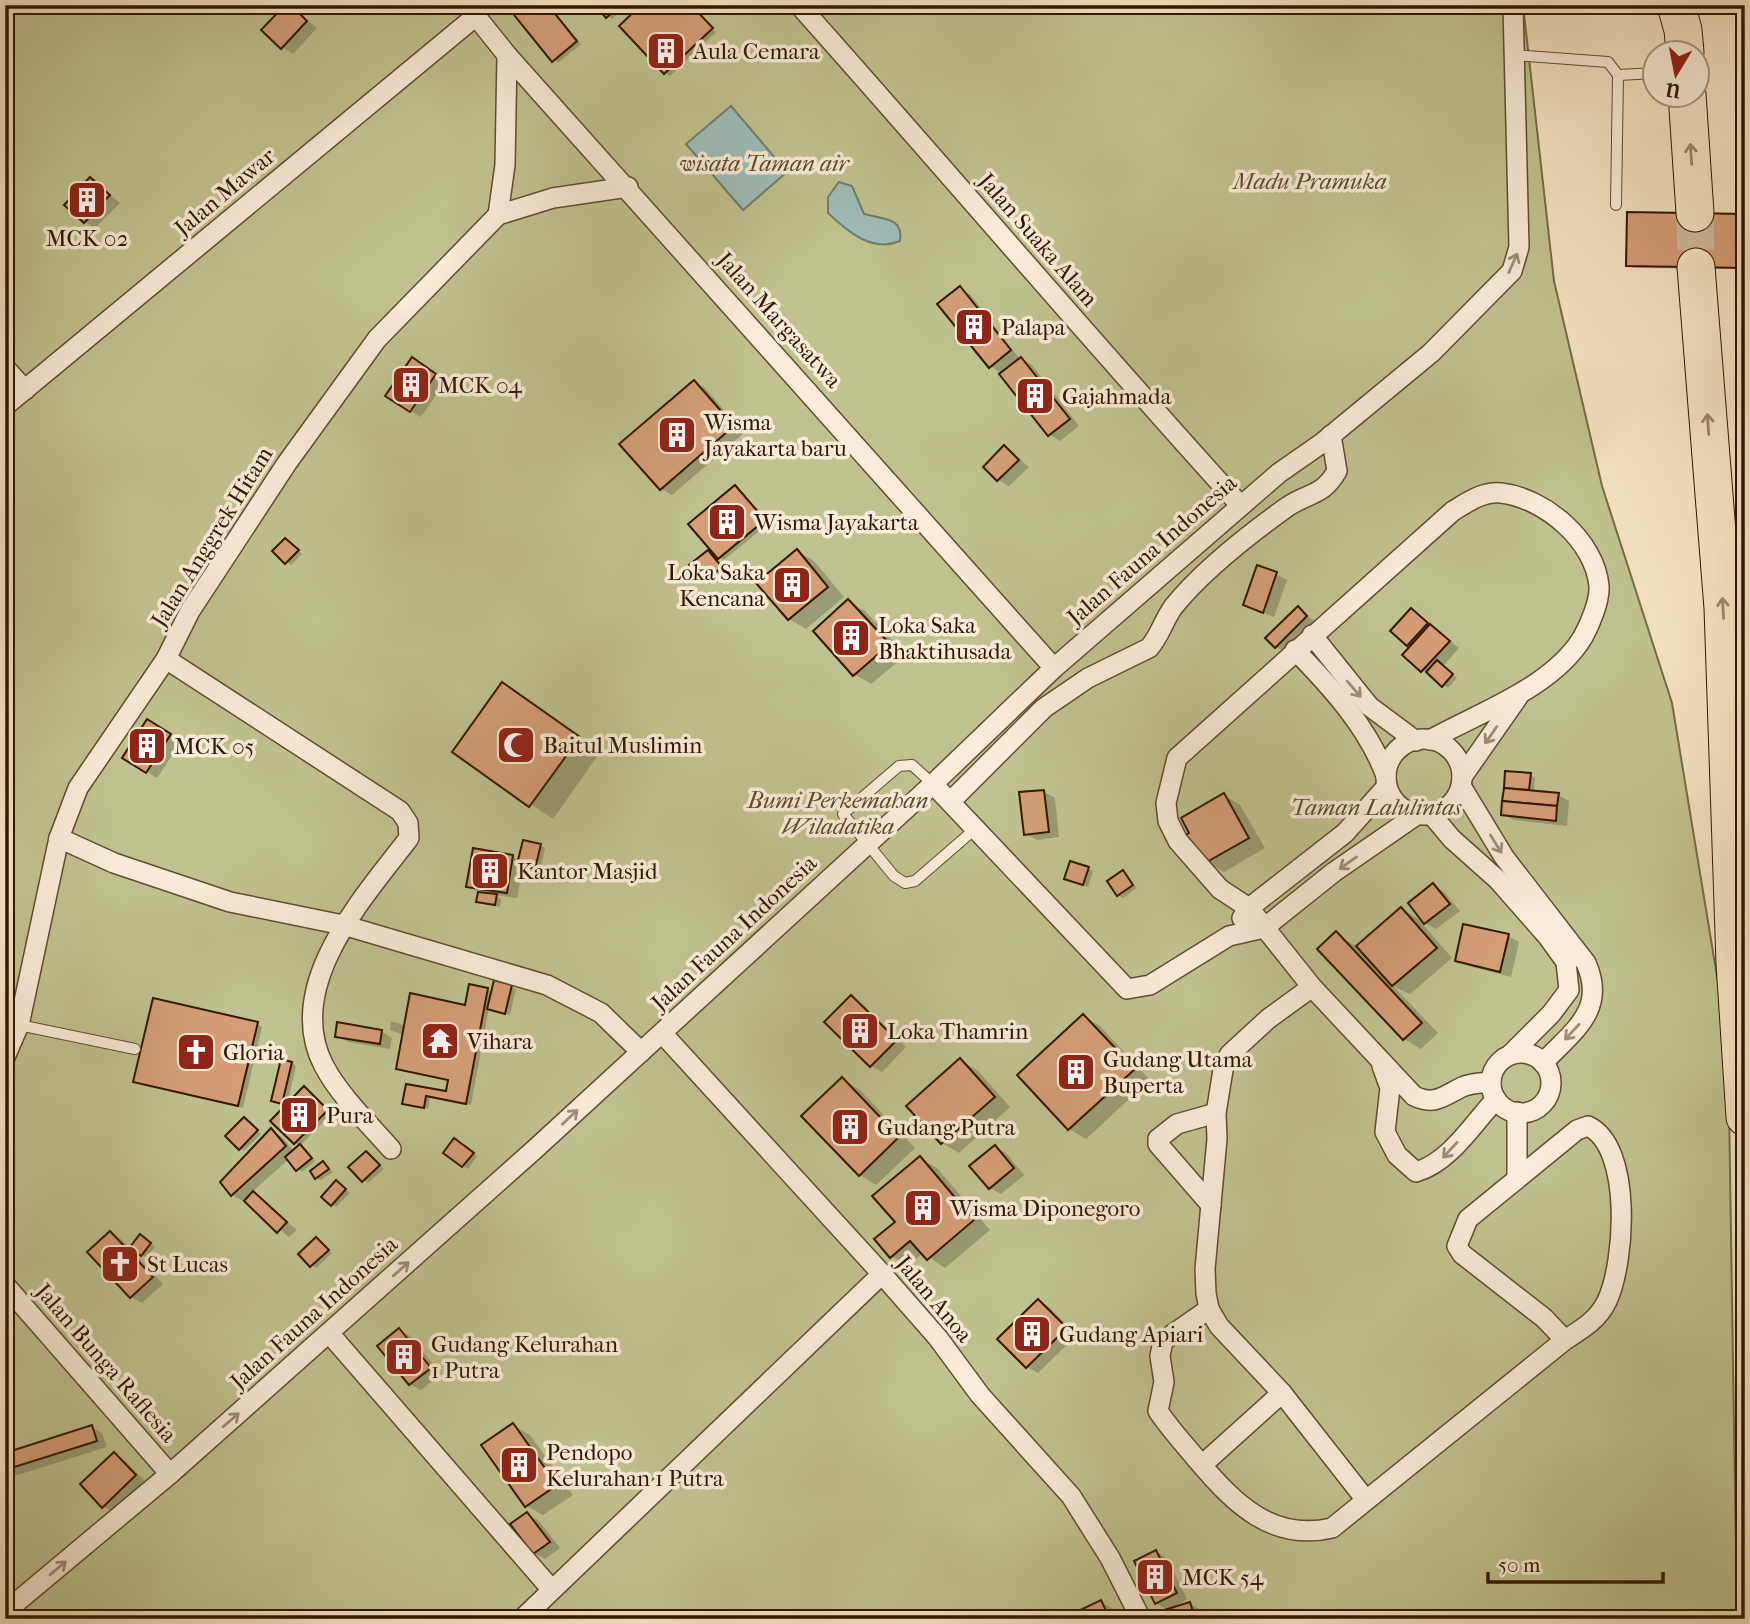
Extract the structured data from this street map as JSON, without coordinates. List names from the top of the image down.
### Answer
{
  "streets": {
    "street": [
      "Jalan Mawar",
      "Jalan Suaka Alam",
      "Jalan Margasatwa",
      "Jalan Anggrek Hitam",
      "Jalan Fauna Indonesia",
      "Jalan Anoa",
      "Jalan Bunga Raflesia"
    ]
  },
  "crossings": [
    ["Jalan Mawar", "Jalan Margasatwa"],
    ["Jalan Suaka Alam", "Jalan Fauna Indonesia"],
    ["Jalan Margasatwa", "Jalan Anggrek Hitam"],
    ["Jalan Margasatwa", "Jalan Fauna Indonesia"],
    ["Jalan Fauna Indonesia", "Jalan Anoa"],
    ["Jalan Fauna Indonesia", "Jalan Bunga Raflesia"]
  ],
  "one_way": ["Jalan Fauna Indonesia"],
  "parks": [
    "wisata Taman air",
    "Madu Pramuka",
    "Bumi Perkemahan Wiladatika",
    "Taman Lalulintas"
  ],
  "places": {
    "building": [
      "Aula Cemara",
      "MCK 02",
      "Palapa",
      "MCK 04",
      "Gajahmada",
      "Wisma Jayakarta baru",
      "Wisma Jayakarta",
      "Loka Saka Kencana",
      "Loka Saka Bhaktihusada",
      "MCK 05",
      "Kantor Masjid",
      "Loka Thamrin",
      "Gudang Utama Buperta",
      "Pura",
      "Gudang Putra",
      "Wisma Diponegoro",
      "Gudang Apiari",
      "Gudang Kelurahan 1 Putra",
      "Pendopo Kelurahan 1 Putra",
      "MCK 54"
    ],
    "mosque": ["Baitul Muslimin"],
    "temple": ["Vihara"],
    "church": ["Gloria", "St Lucas"]
  },
  "scale_bar": "50 m",
  "north": "bottom"
}
